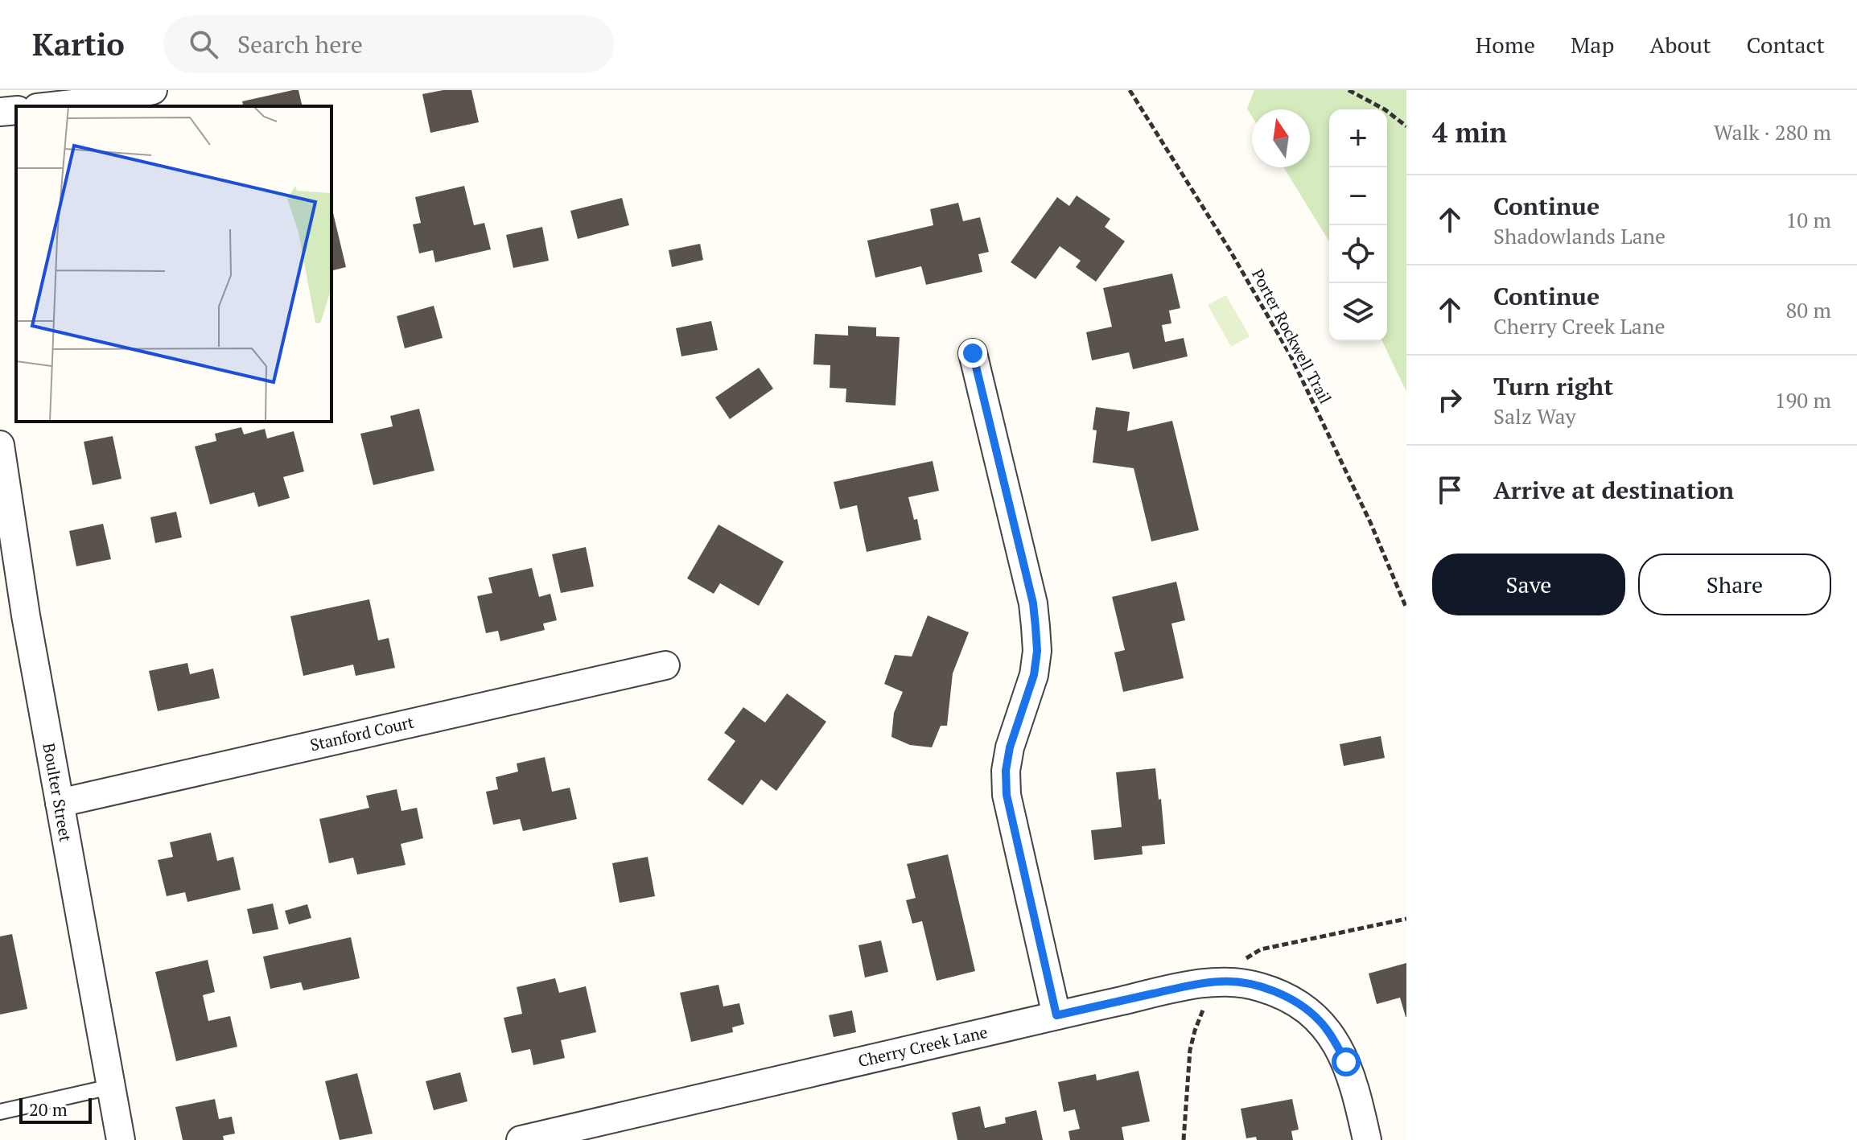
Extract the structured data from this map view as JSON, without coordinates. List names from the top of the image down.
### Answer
{
  "streets": {
    "street": ["Stanford Court", "Boulter Street", "Cherry Creek Lane"],
    "path": ["Porter Rockwell Trail"]
  },
  "crossings": [
    ["Stanford Court", "Boulter Street"]
  ],
  "scale_bar": "20 m",
  "north": "top",
  "page": {
    "header": "Kartio",
    "search": "Search here",
    "nav": [
      "Home",
      "Map",
      "About",
      "Contact"
    ],
    "heading": ["4 min", "Walk · 280 m"],
    "map_buttons": ["+", "−"],
    "list": [
      ["Continue", "Shadowlands Lane", "10 m"],
      ["Continue", "Cherry Creek Lane", "80 m"],
      ["Turn right", "Salz Way", "190 m"],
      "Arrive at destination"
    ],
    "buttons": ["Save", "Share"],
    "scale": "20 m"
  }
}
